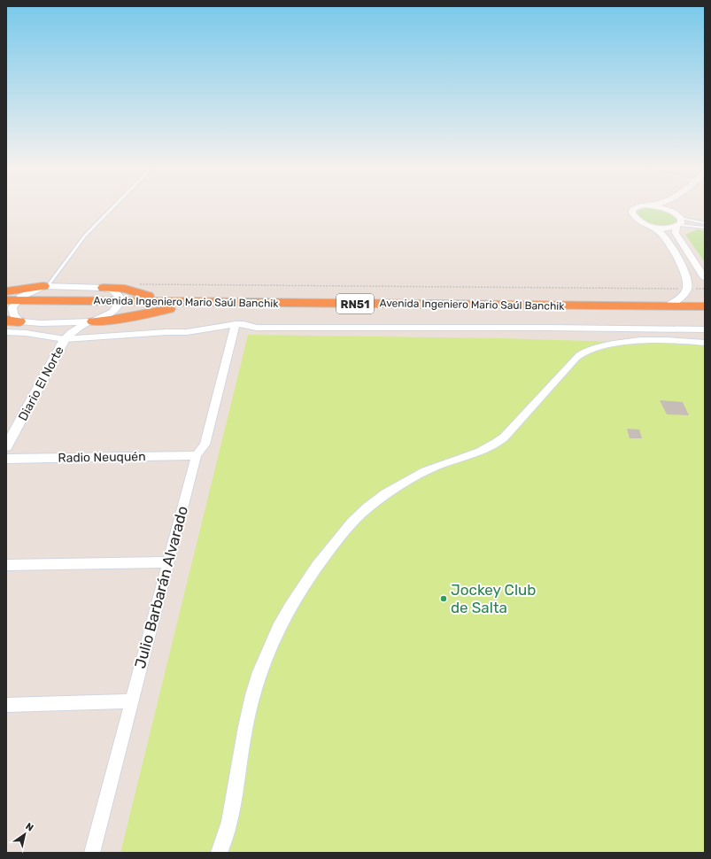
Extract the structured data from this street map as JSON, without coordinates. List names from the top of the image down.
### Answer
{
  "streets": {
    "highway": ["Avenida Ingeniero Mario Saúl Banchik", "RN51"],
    "street": ["Diario El Norte", "Radio Neuquén", "Julio Barbarán Alvarado"]
  },
  "crossings": [
    ["Radio Neuquén", "Julio Barbarán Alvarado"]
  ],
  "places": ["Jockey Club de Salta"],
  "north": "top right"
}
